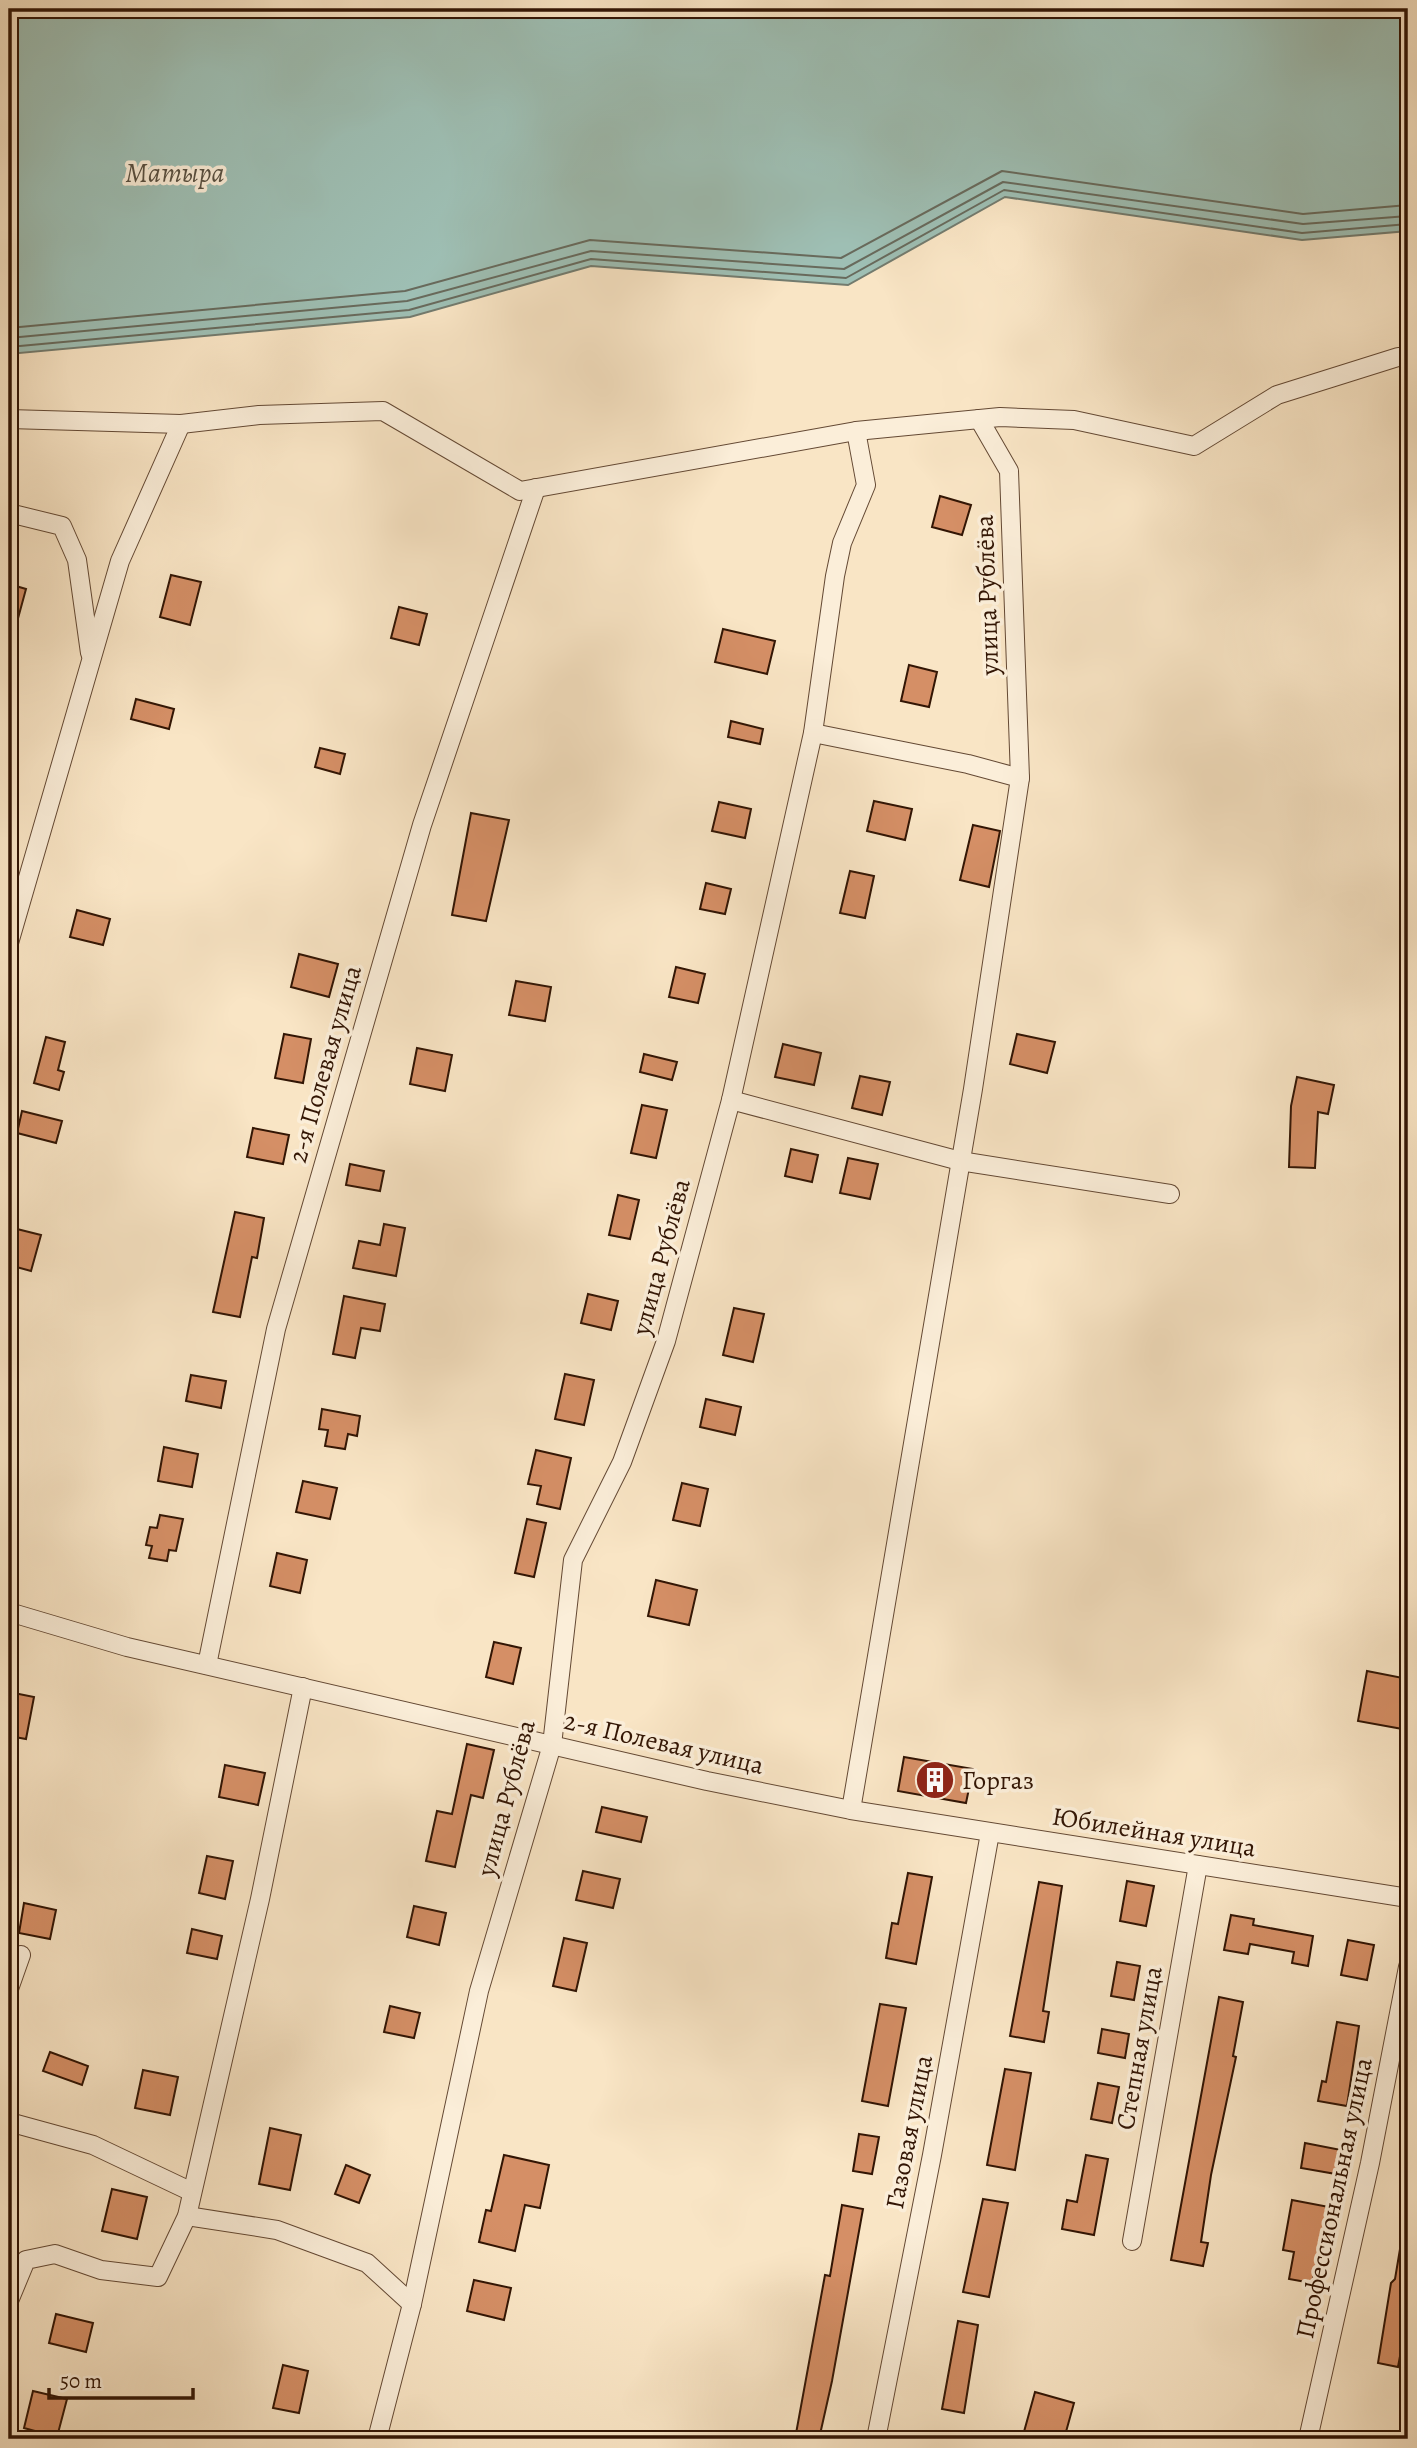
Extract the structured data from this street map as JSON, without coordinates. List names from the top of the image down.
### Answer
{
  "streets": {
    "street": [
      "улица Рублёва",
      "2-я Полевая улица",
      "Юбилейная улица",
      "Степная улица",
      "Газовая улица",
      "Профессиональная улица"
    ]
  },
  "crossings": [
    ["улица Рублёва", "2-я Полевая улица"],
    ["улица Рублёва", "Юбилейная улица"],
    ["2-я Полевая улица", "Юбилейная улица"],
    ["Юбилейная улица", "Степная улица"],
    ["Юбилейная улица", "Газовая улица"]
  ],
  "water": ["Матыра"],
  "places": {
    "building": ["Горгаз"]
  },
  "scale_bar": "50 m"
}
